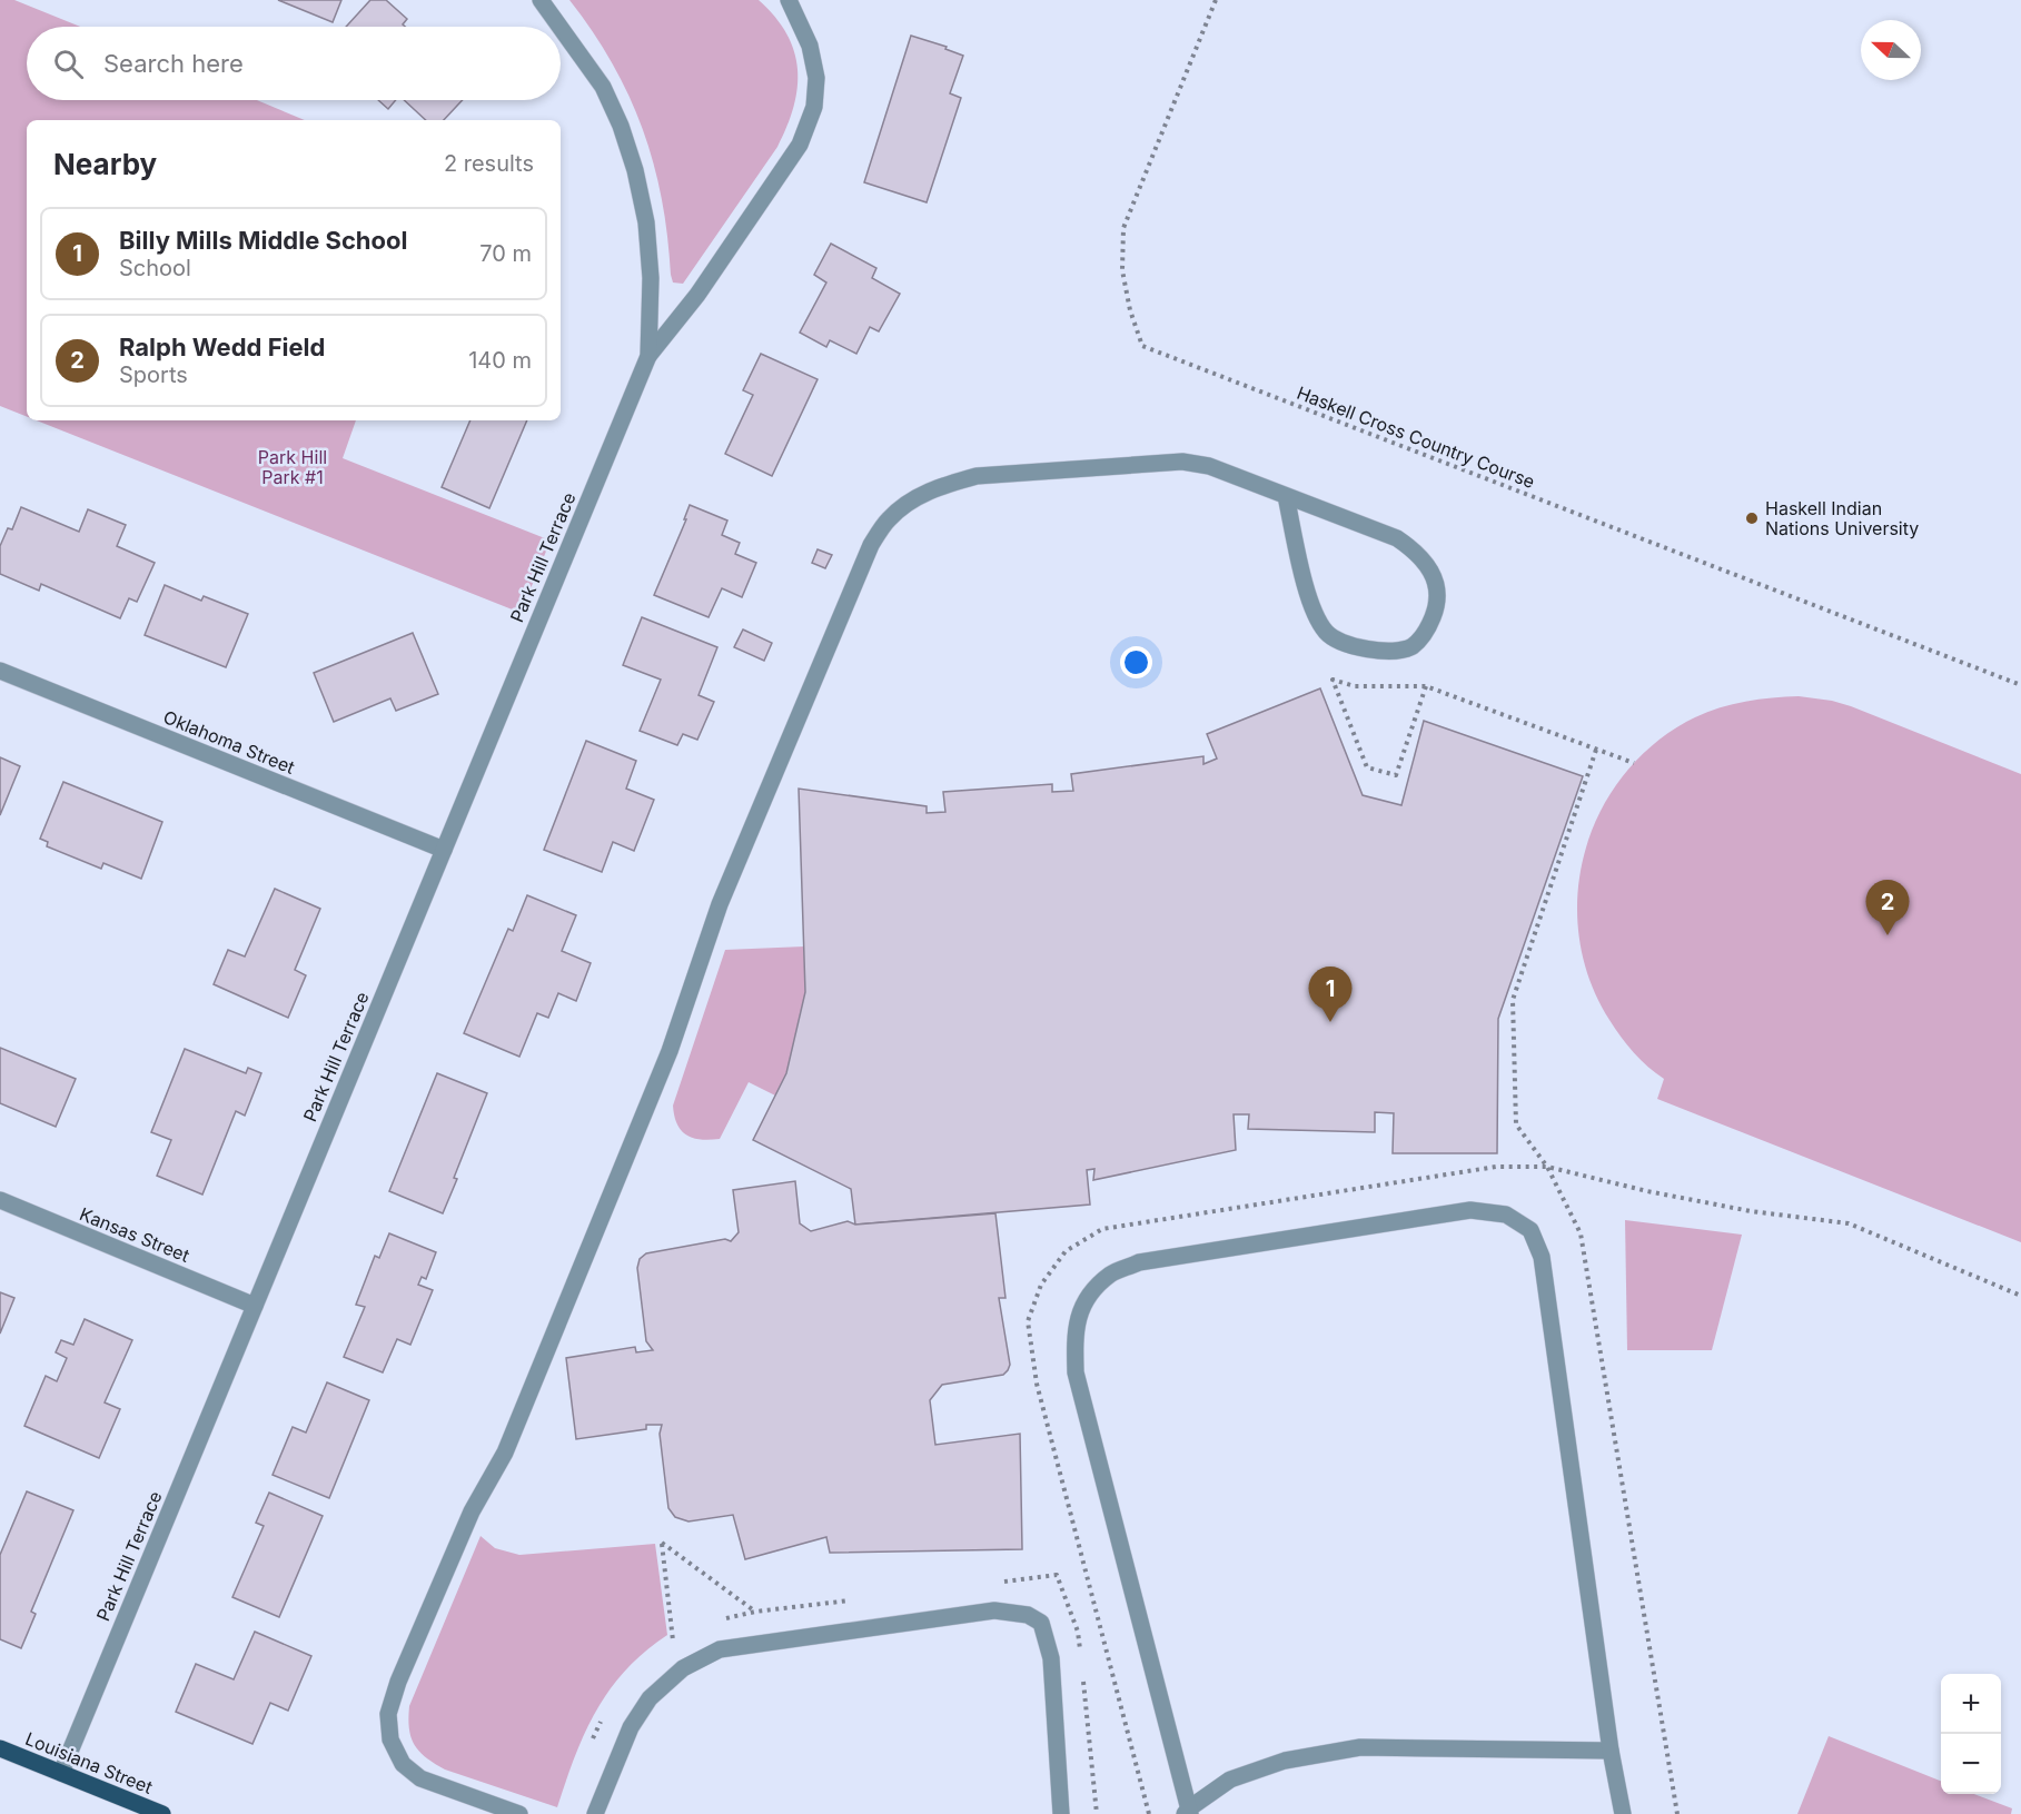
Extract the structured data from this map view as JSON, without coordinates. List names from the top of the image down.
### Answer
{
  "streets": {
    "main road": ["Louisiana Street"],
    "street": ["Park Hill Terrace", "Oklahoma Street", "Kansas Street"],
    "path": ["Haskell Cross Country Course"]
  },
  "crossings": [
    ["Park Hill Terrace", "Oklahoma Street"],
    ["Park Hill Terrace", "Kansas Street"],
    ["Park Hill Terrace", "Louisiana Street"]
  ],
  "parks": ["Park Hill Park #1"],
  "places": ["Haskell Indian Nations University"],
  "north": "left",
  "page": {
    "search": "Search here",
    "heading": ["Nearby", "2 results"],
    "list": [
      {
        "mark": "1",
        "name": "Billy Mills Middle School",
        "note": "School",
        "value": "70 m"
      },
      {
        "mark": "2",
        "name": "Ralph Wedd Field",
        "note": "Sports",
        "value": "140 m"
      }
    ],
    "pins": ["2", "1"],
    "map_buttons": ["+", "−"]
  }
}
